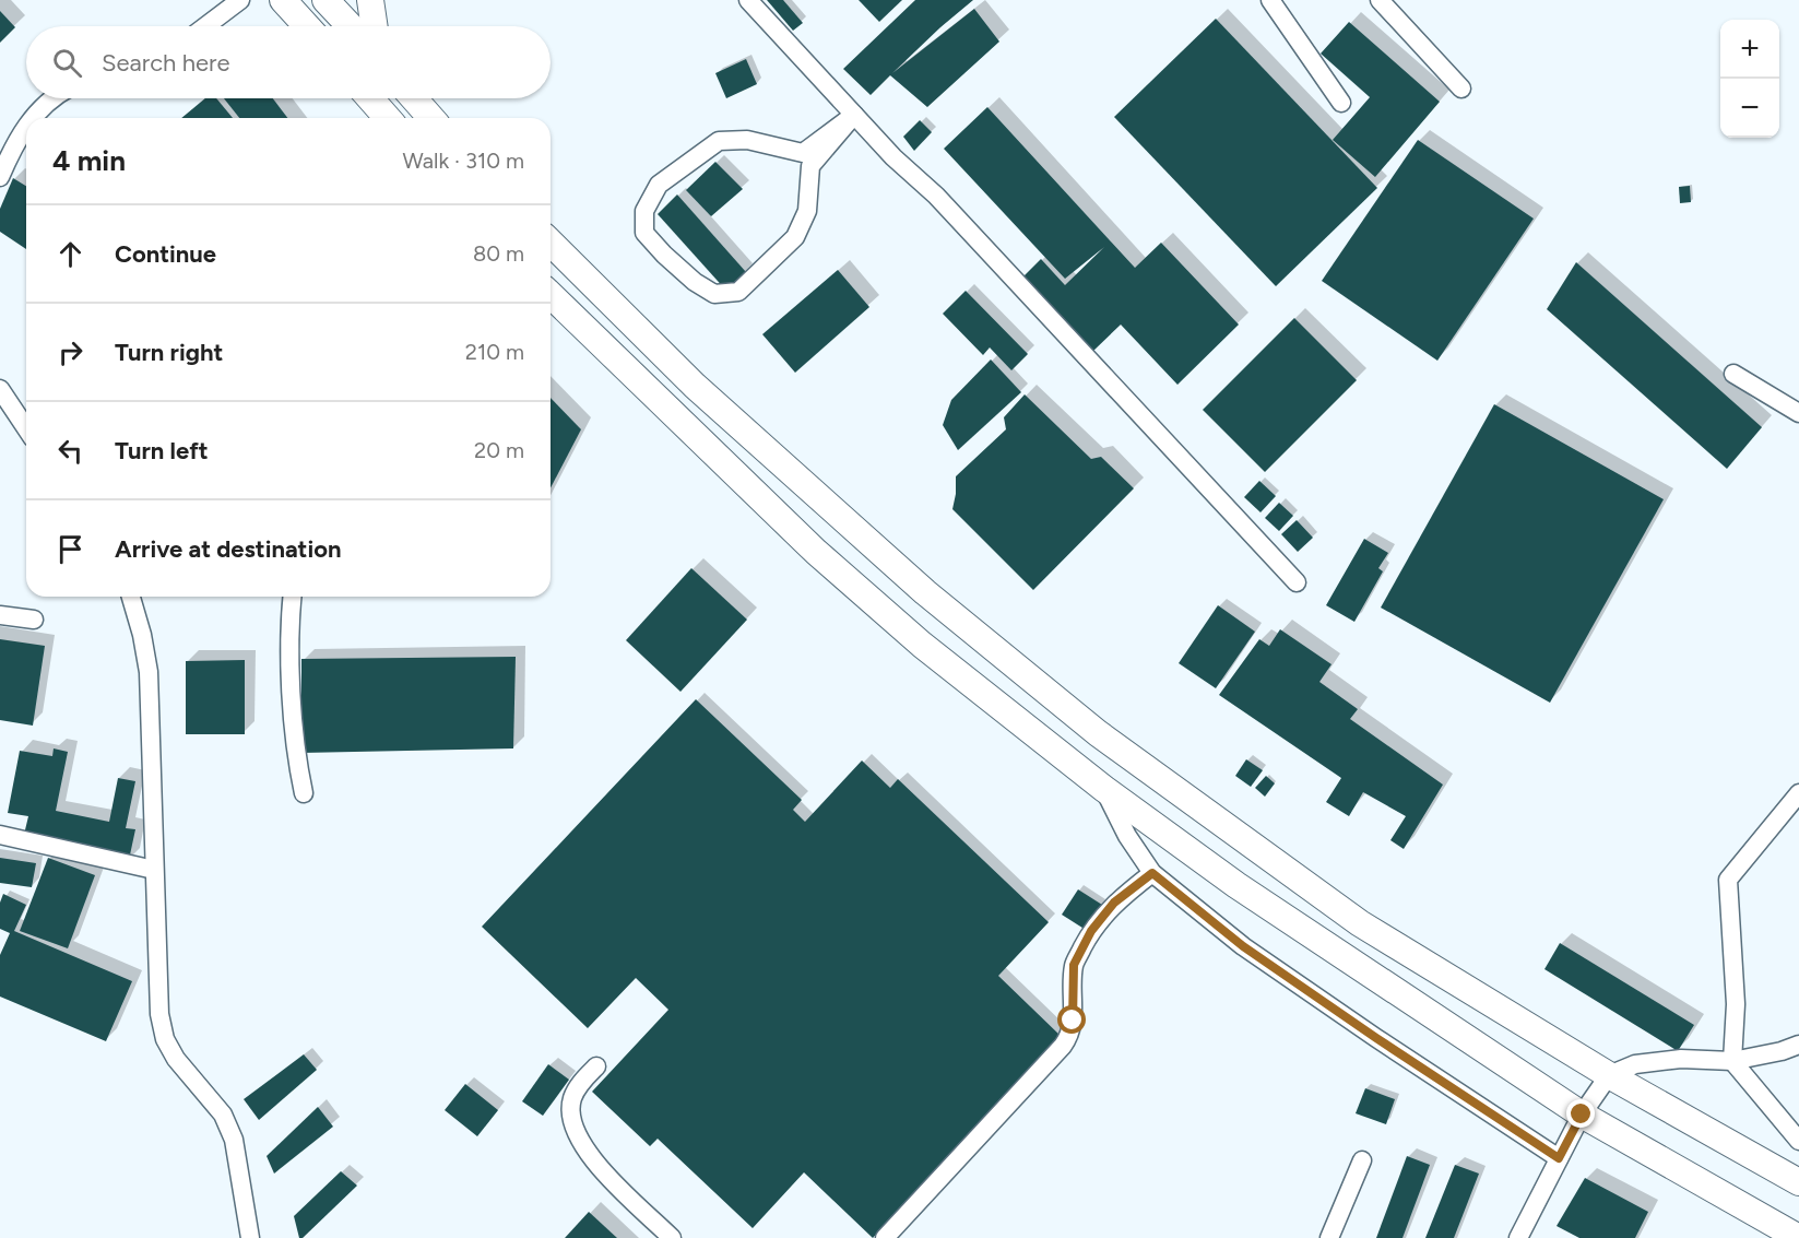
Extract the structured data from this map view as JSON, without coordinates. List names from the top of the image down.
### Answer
{
  "page": {
    "map_buttons": ["+", "−"],
    "search": "Search here",
    "heading": ["4 min", "Walk · 310 m"],
    "list": [
      ["Continue", "80 m"],
      ["Turn right", "210 m"],
      ["Turn left", "20 m"],
      "Arrive at destination"
    ]
  }
}
